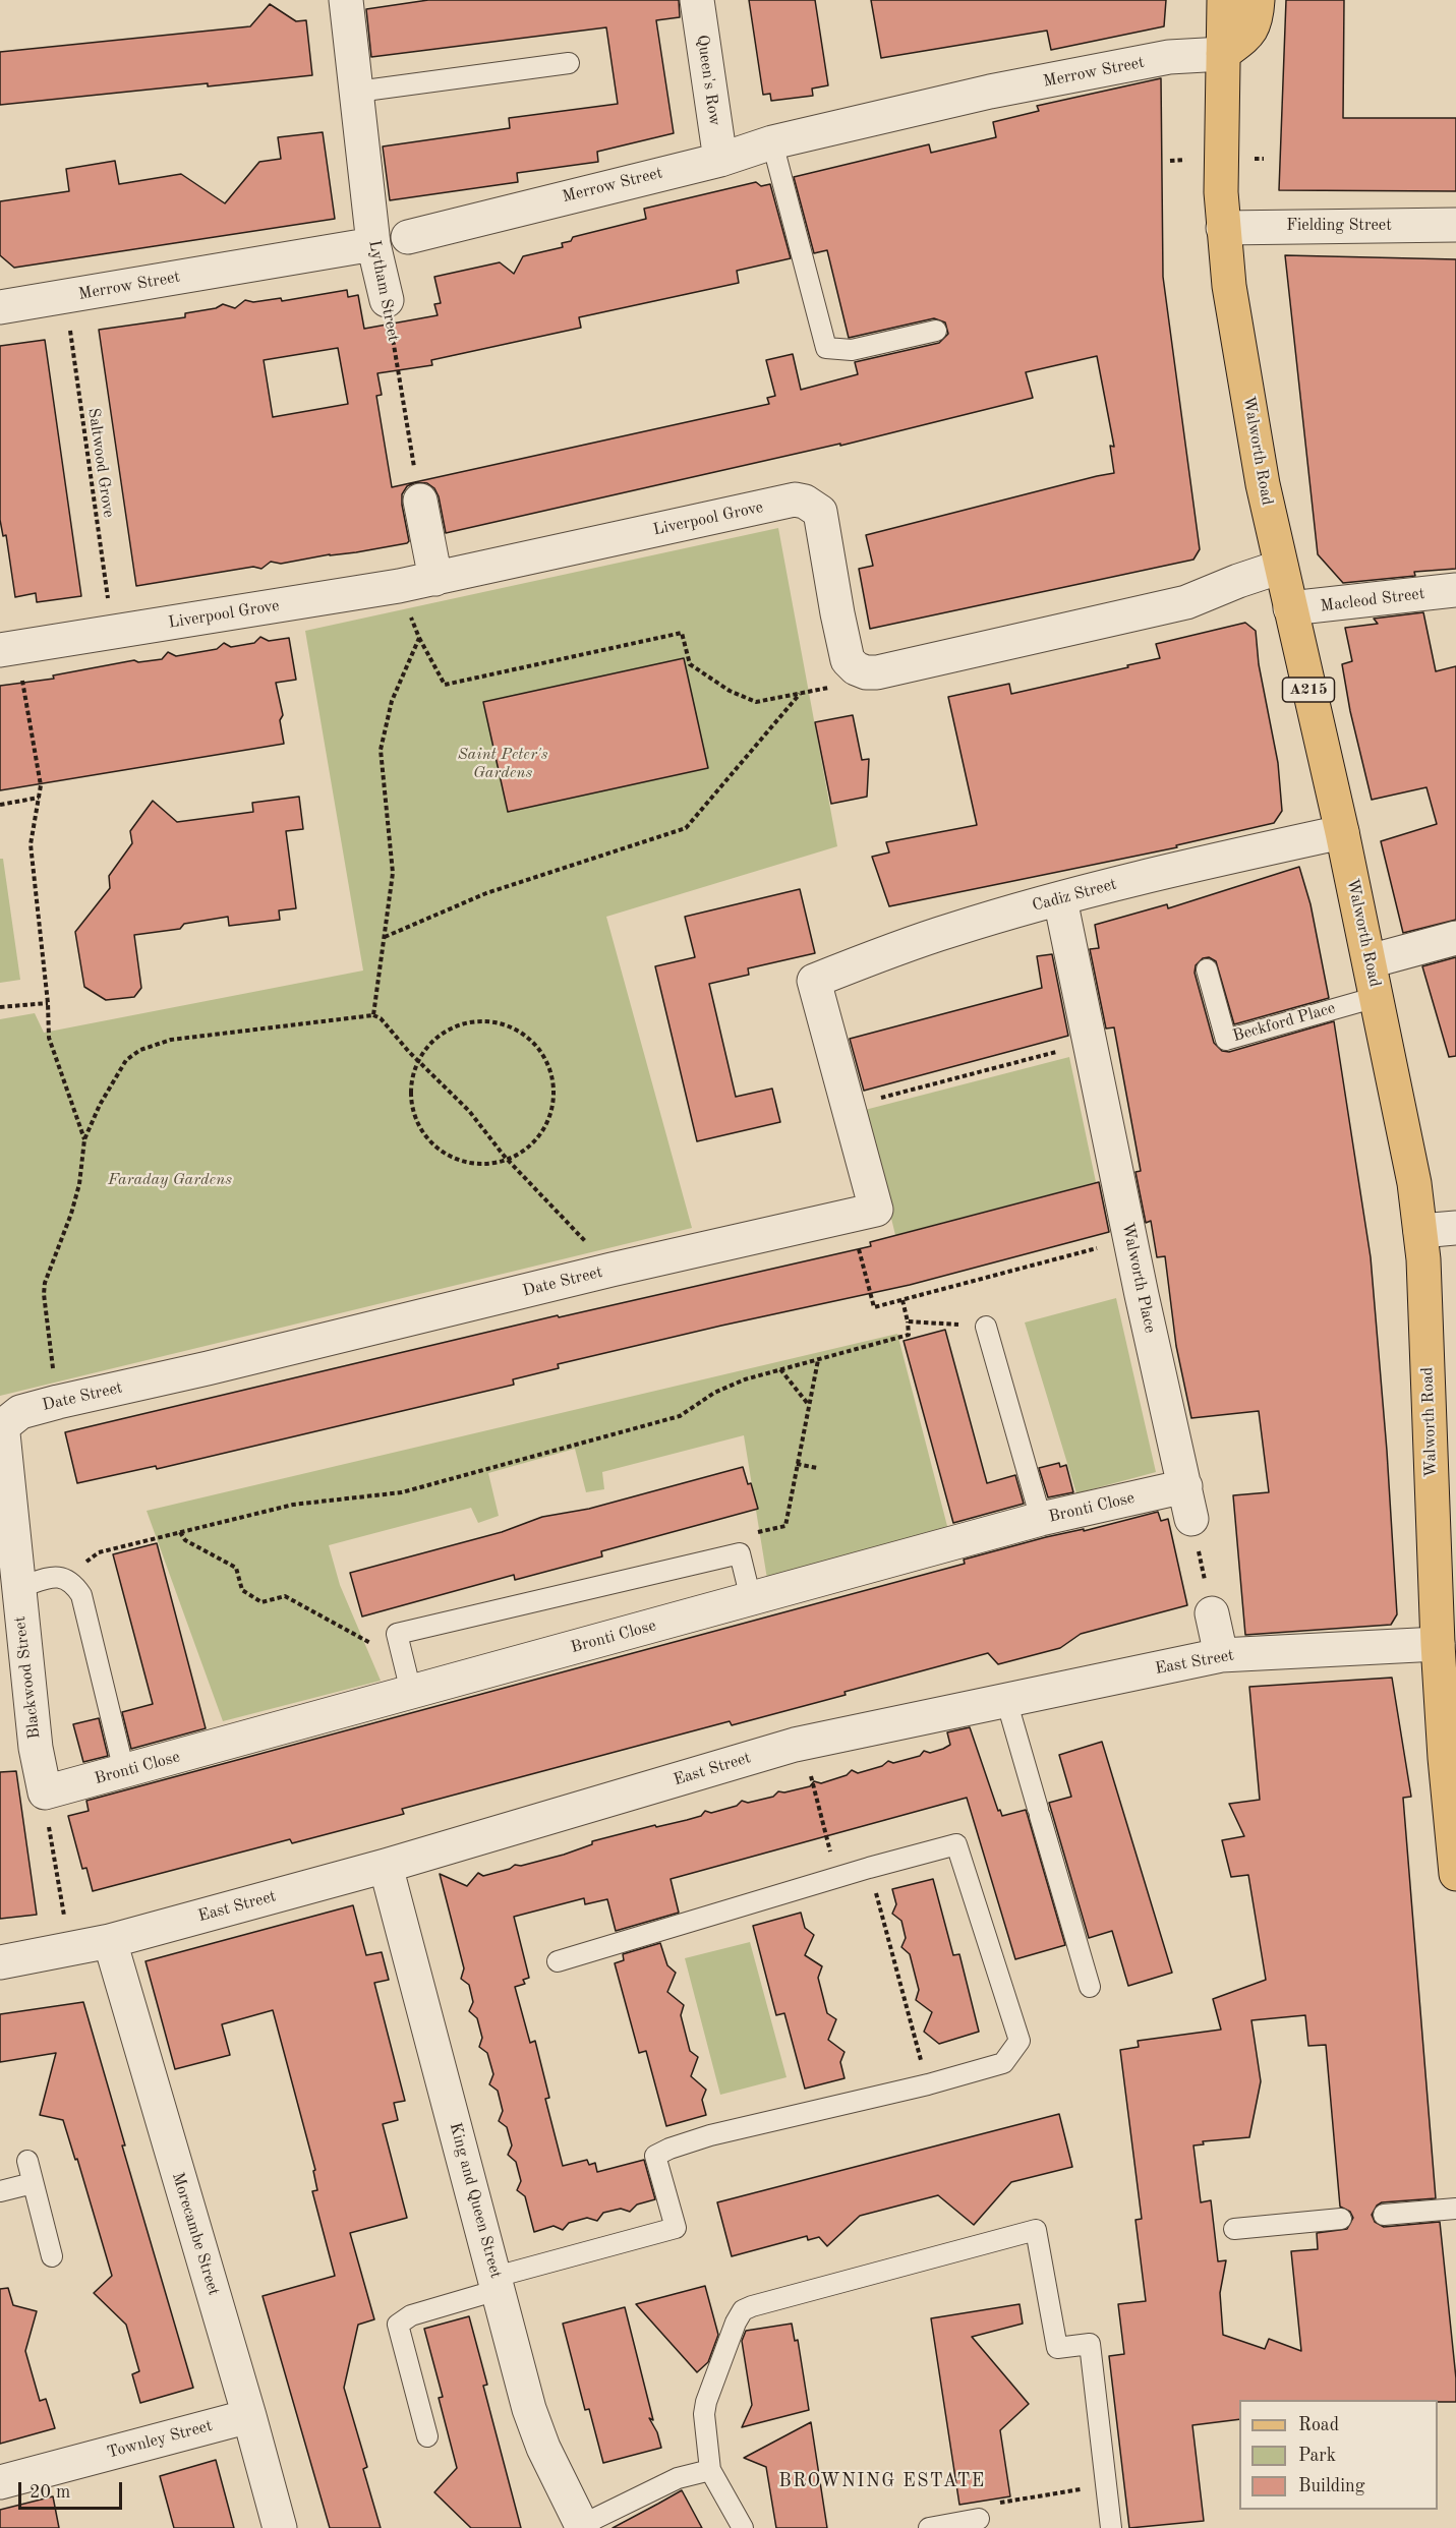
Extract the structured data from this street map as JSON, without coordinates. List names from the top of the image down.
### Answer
{
  "streets": {
    "main road": ["Walworth Road", "A215"],
    "street": [
      "Merrow Street",
      "Queen's Row",
      "Fielding Street",
      "Lytham Street",
      "Liverpool Grove",
      "Macleod Street",
      "Cadiz Street",
      "Walworth Place",
      "Date Street",
      "Bronti Close",
      "East Street",
      "Blackwood Street",
      "King and Queen Street",
      "Morecambe Street",
      "Townley Street"
    ],
    "lane": ["Beckford Place"],
    "path": ["Saltwood Grove"]
  },
  "crossings": [
    ["Merrow Street", "Queen's Row"],
    ["Merrow Street", "Lytham Street"],
    ["Merrow Street", "Walworth Road"],
    ["Merrow Street", "Saltwood Grove"],
    ["Fielding Street", "Walworth Road"],
    ["Walworth Road", "Macleod Street"],
    ["Walworth Road", "Cadiz Street"],
    ["Walworth Road", "Beckford Place"],
    ["Walworth Road", "East Street"],
    ["Saltwood Grove", "Liverpool Grove"],
    ["Cadiz Street", "Walworth Place"],
    ["Cadiz Street", "Date Street"],
    ["Walworth Place", "Bronti Close"],
    ["Date Street", "Blackwood Street"],
    ["Bronti Close", "Blackwood Street"],
    ["East Street", "King and Queen Street"],
    ["East Street", "Morecambe Street"],
    ["Morecambe Street", "Townley Street"]
  ],
  "districts": ["BROWNING ESTATE"],
  "parks": ["Saint Peter's Gardens", "Faraday Gardens"],
  "legend": ["Road", "Park", "Building"],
  "scale_bar": "20 m"
}
